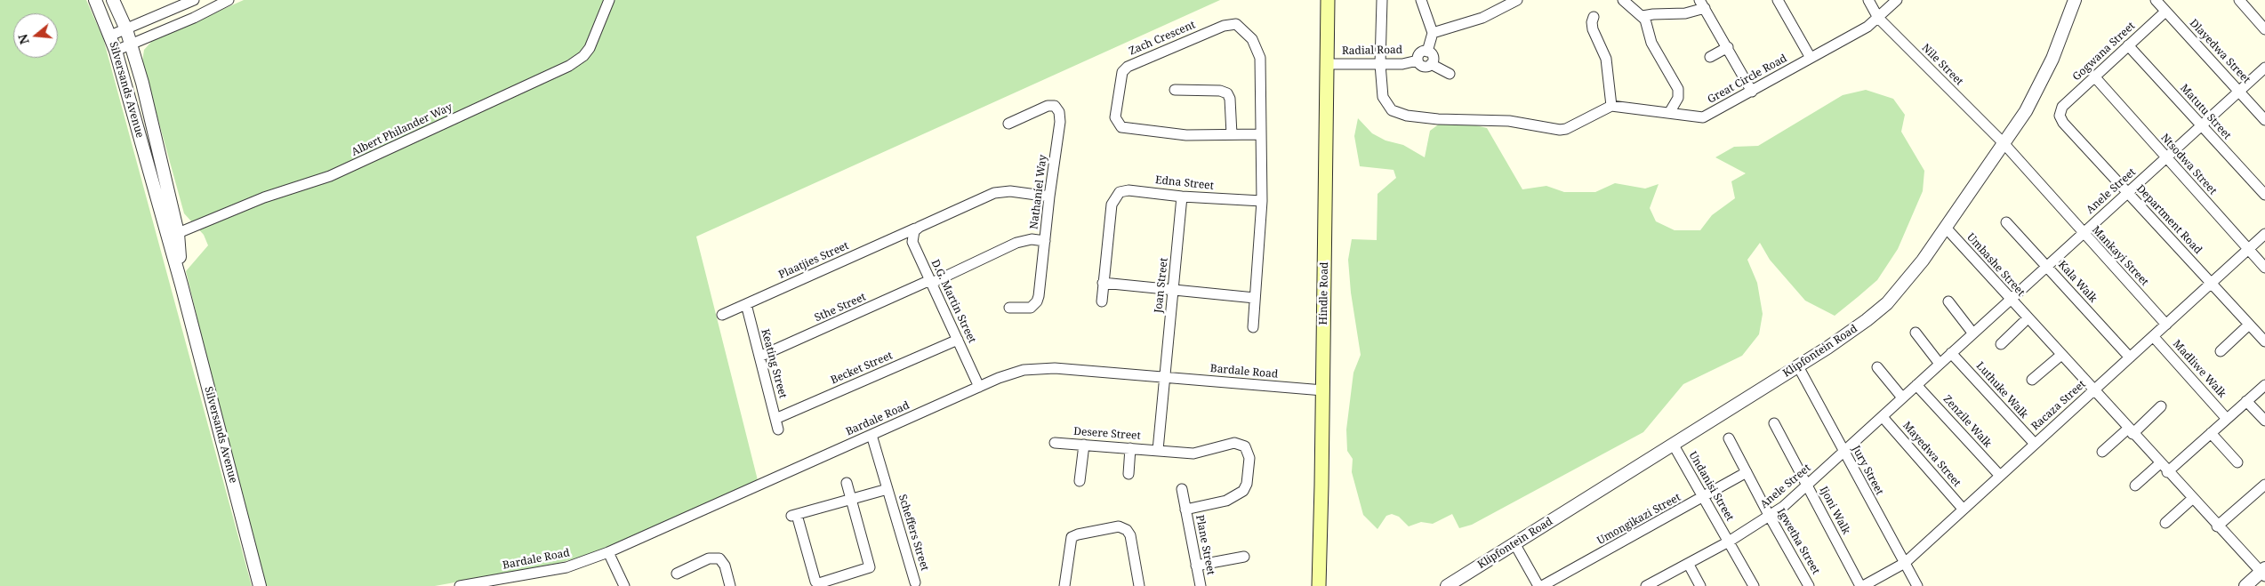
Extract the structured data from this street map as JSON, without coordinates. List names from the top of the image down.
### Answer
{
  "streets": {
    "main road": ["Hindle Road"],
    "street": [
      "Zach Crescent",
      "Radial Road",
      "Gogwana Street",
      "Dlayedwa Street",
      "Nile Street",
      "Great Circle Road",
      "Silversands Avenue",
      "Matutu Street",
      "Albert Philander Way",
      "Ntsodwa Street",
      "Edna Street",
      "Anele Street",
      "Nathaniel Way",
      "Department Road",
      "Mankayi Street",
      "Plaatjies Street",
      "Umbashe Street",
      "Kala Walk",
      "Joan Street",
      "D.G. Martin Street",
      "Sthe Street",
      "Klipfontein Road",
      "Keating Street",
      "Becket Street",
      "Madliwe Walk",
      "Bardale Road",
      "Luthuke Walk",
      "Racaza Street",
      "Zenzile Walk",
      "Desere Street",
      "Mayedwa Street",
      "Jury Street",
      "Undanisi Street",
      "Ijoni Walk",
      "Umongikazi Street",
      "Scheffers Street",
      "Igwetha Street",
      "Plane Street"
    ]
  },
  "crossings": [
    ["Zach Crescent", "Edna Street"],
    ["Radial Road", "Hindle Road"],
    ["Gogwana Street", "Dlayedwa Street"],
    ["Gogwana Street", "Matutu Street"],
    ["Gogwana Street", "Ntsodwa Street"],
    ["Gogwana Street", "Department Road"],
    ["Dlayedwa Street", "Anele Street"],
    ["Nile Street", "Great Circle Road"],
    ["Nile Street", "Mankayi Street"],
    ["Nile Street", "Klipfontein Road"],
    ["Silversands Avenue", "Albert Philander Way"],
    ["Matutu Street", "Anele Street"],
    ["Ntsodwa Street", "Anele Street"],
    ["Ntsodwa Street", "Racaza Street"],
    ["Edna Street", "Joan Street"],
    ["Anele Street", "Department Road"],
    ["Anele Street", "Mankayi Street"],
    ["Anele Street", "Umbashe Street"],
    ["Anele Street", "Kala Walk"],
    ["Anele Street", "Luthuke Walk"],
    ["Anele Street", "Zenzile Walk"],
    ["Anele Street", "Mayedwa Street"],
    ["Anele Street", "Jury Street"],
    ["Anele Street", "Undanisi Street"],
    ["Anele Street", "Ijoni Walk"],
    ["Anele Street", "Igwetha Street"],
    ["Nathaniel Way", "Plaatjies Street"],
    ["Nathaniel Way", "Sthe Street"],
    ["Department Road", "Racaza Street"],
    ["Mankayi Street", "Klipfontein Road"],
    ["Mankayi Street", "Racaza Street"],
    ["Plaatjies Street", "D.G. Martin Street"],
    ["Plaatjies Street", "Keating Street"],
    ["Umbashe Street", "Klipfontein Road"],
    ["Umbashe Street", "Racaza Street"],
    ["Kala Walk", "Racaza Street"],
    ["Joan Street", "Bardale Road"],
    ["Joan Street", "Desere Street"],
    ["Joan Street", "Plane Street"],
    ["Hindle Road", "Bardale Road"],
    ["D.G. Martin Street", "Sthe Street"],
    ["D.G. Martin Street", "Becket Street"],
    ["D.G. Martin Street", "Bardale Road"],
    ["Sthe Street", "Keating Street"],
    ["Klipfontein Road", "Jury Street"],
    ["Klipfontein Road", "Undanisi Street"],
    ["Keating Street", "Becket Street"],
    ["Madliwe Walk", "Racaza Street"],
    ["Bardale Road", "Scheffers Street"],
    ["Luthuke Walk", "Racaza Street"],
    ["Racaza Street", "Zenzile Walk"],
    ["Racaza Street", "Mayedwa Street"],
    ["Racaza Street", "Jury Street"],
    ["Racaza Street", "Ijoni Walk"],
    ["Desere Street", "Plane Street"],
    ["Undanisi Street", "Umongikazi Street"],
    ["Umongikazi Street", "Igwetha Street"]
  ],
  "north": "left"
}
